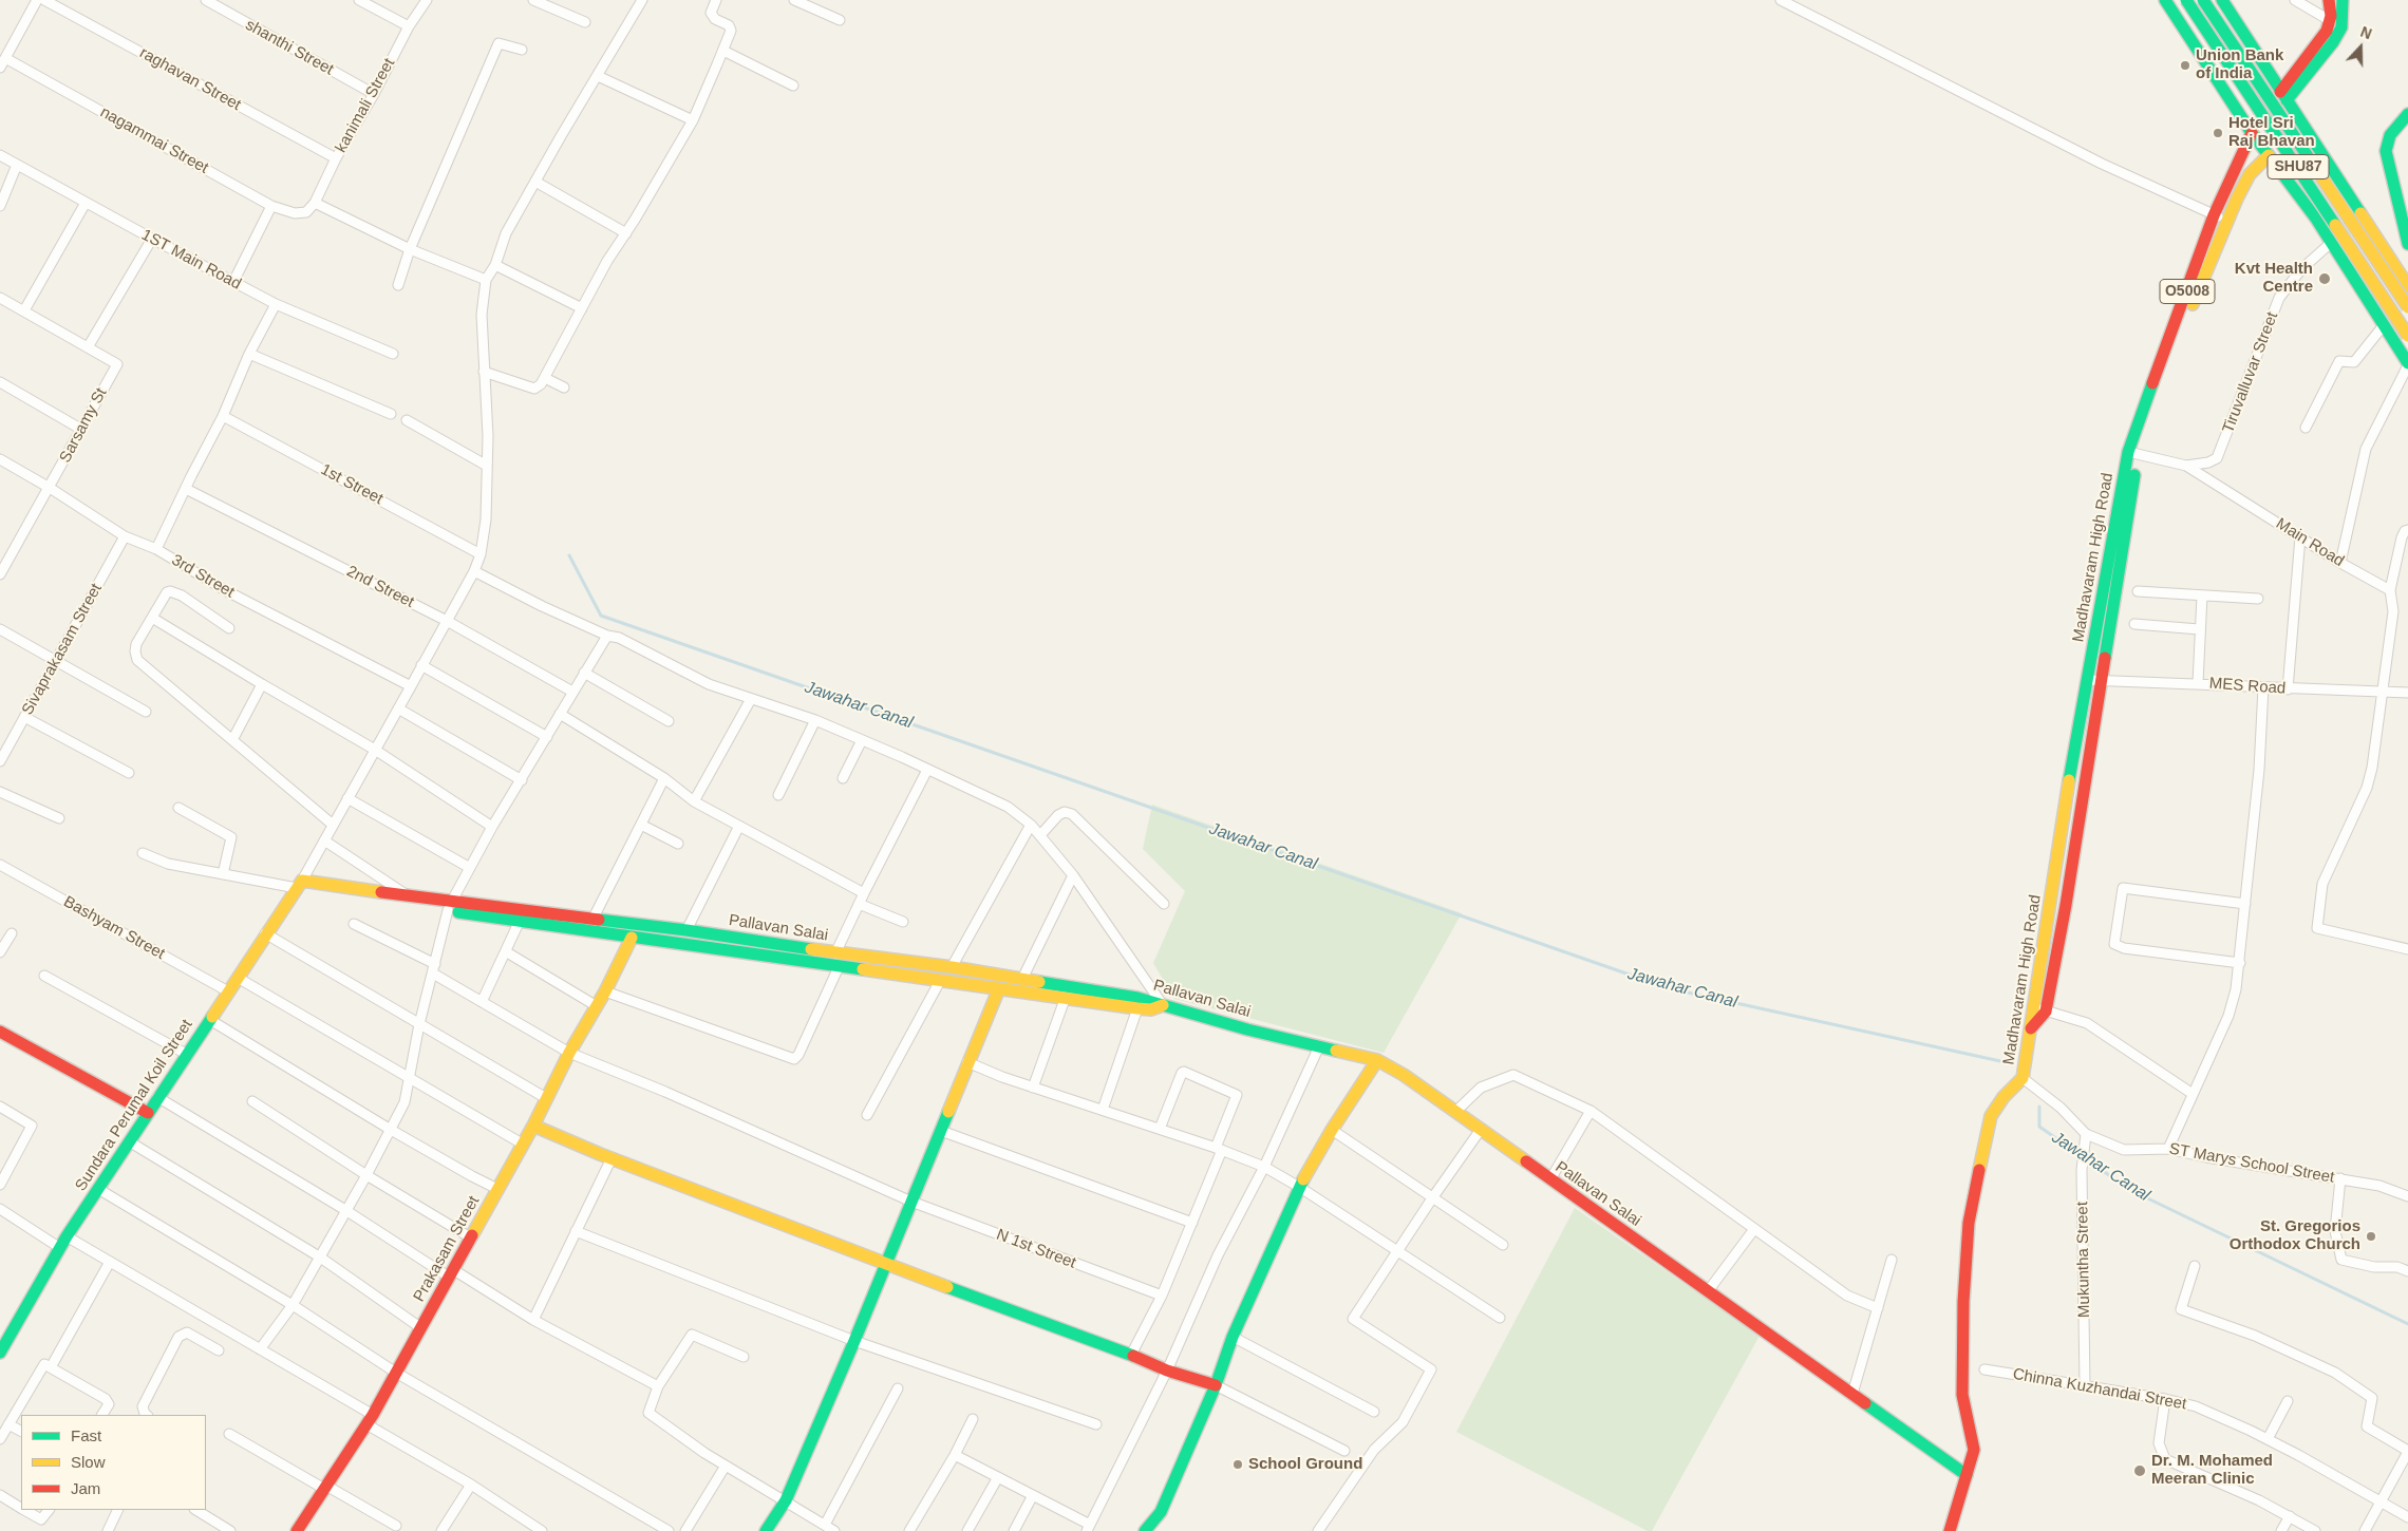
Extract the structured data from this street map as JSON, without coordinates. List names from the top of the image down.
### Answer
{
  "streets": {
    "street": [
      "shanthi Street",
      "raghavan Street",
      "kanimali Street",
      "nagammai Street",
      "SHU87",
      "1ST Main Road",
      "O5008",
      "Tiruvalluvar Street",
      "Sarsamy St",
      "1st Street",
      "Main Road",
      "Madhavaram High Road",
      "3rd Street",
      "2nd Street",
      "Sivaprakasam Street",
      "MES Road",
      "Bashyam Street",
      "Pallavan Salai",
      "Sundara Perumal Koil Street",
      "ST Marys School Street",
      "Prakasam Street",
      "N 1st Street",
      "Mukuntha Street",
      "Chinna Kuzhandai Street"
    ]
  },
  "crossings": [
    ["shanthi Street", "kanimali Street"],
    ["raghavan Street", "kanimali Street"],
    ["kanimali Street", "nagammai Street"],
    ["O5008", "Main Road"],
    ["O5008", "Madhavaram High Road"],
    ["Tiruvalluvar Street", "Main Road"],
    ["Sarsamy St", "3rd Street"],
    ["Main Road", "Madhavaram High Road"],
    ["Madhavaram High Road", "MES Road"],
    ["Madhavaram High Road", "Pallavan Salai"],
    ["Madhavaram High Road", "ST Marys School Street"],
    ["3rd Street", "Sivaprakasam Street"],
    ["Bashyam Street", "Sundara Perumal Koil Street"],
    ["Pallavan Salai", "Sundara Perumal Koil Street"],
    ["ST Marys School Street", "Mukuntha Street"],
    ["Prakasam Street", "N 1st Street"],
    ["Mukuntha Street", "Chinna Kuzhandai Street"]
  ],
  "water": ["Jawahar Canal"],
  "places": [
    "Union Bank of India",
    "Hotel Sri Raj Bhavan",
    "Kvt Health Centre",
    "St. Gregorios Orthodox Church",
    "School Ground",
    "Dr. M. Mohamed Meeran Clinic"
  ],
  "legend": ["Fast", "Slow", "Jam"],
  "north": "top"
}
